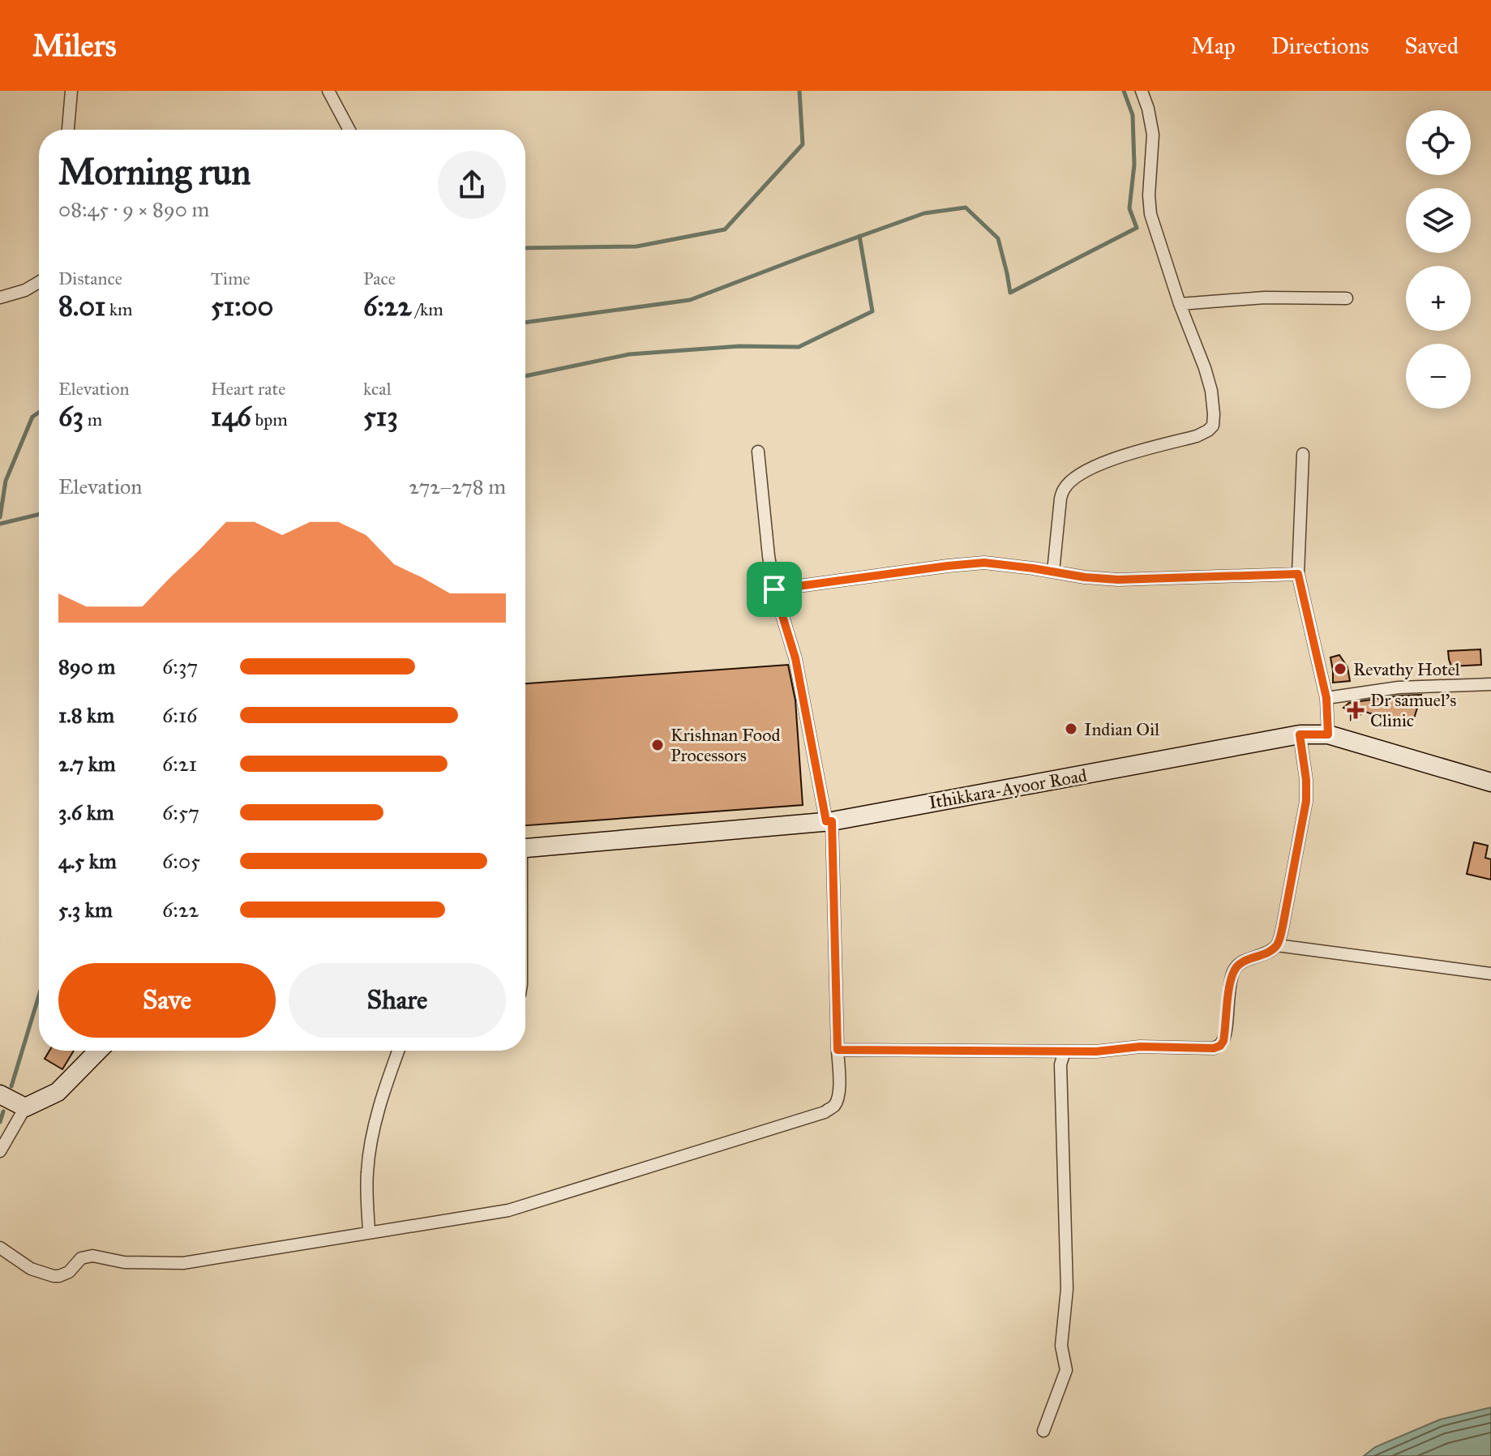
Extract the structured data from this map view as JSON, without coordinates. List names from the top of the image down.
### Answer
{
  "streets": {
    "main road": ["Ithikkara-Ayoor Road"]
  },
  "places": {
    "other": ["Revathy Hotel", "Indian Oil", "Krishnan Food Processors"],
    "health": ["Dr samuel's Clinic"]
  },
  "page": {
    "header": "Milers",
    "nav": ["Map", "Directions", "Saved"],
    "map_buttons": ["+", "−"],
    "heading": ["Morning run", "08:45 · 9 × 890 m"],
    "stats": [
      ["Distance", "8.01 km"],
      ["Time", "51:00"],
      ["Pace", "6:22 /km"],
      ["Elevation", "63 m"],
      ["Heart rate", "146 bpm"],
      ["kcal", "513"]
    ],
    "chart": ["Elevation", "272–278 m"],
    "list": [
      {
        "name": "890 m",
        "note": "6:37"
      },
      {
        "name": "1.8 km",
        "note": "6:16"
      },
      {
        "name": "2.7 km",
        "note": "6:21"
      },
      {
        "name": "3.6 km",
        "note": "6:57"
      },
      {
        "name": "4.5 km",
        "note": "6:05"
      },
      {
        "name": "5.3 km",
        "note": "6:22"
      }
    ],
    "buttons": ["Save", "Share"]
  }
}
